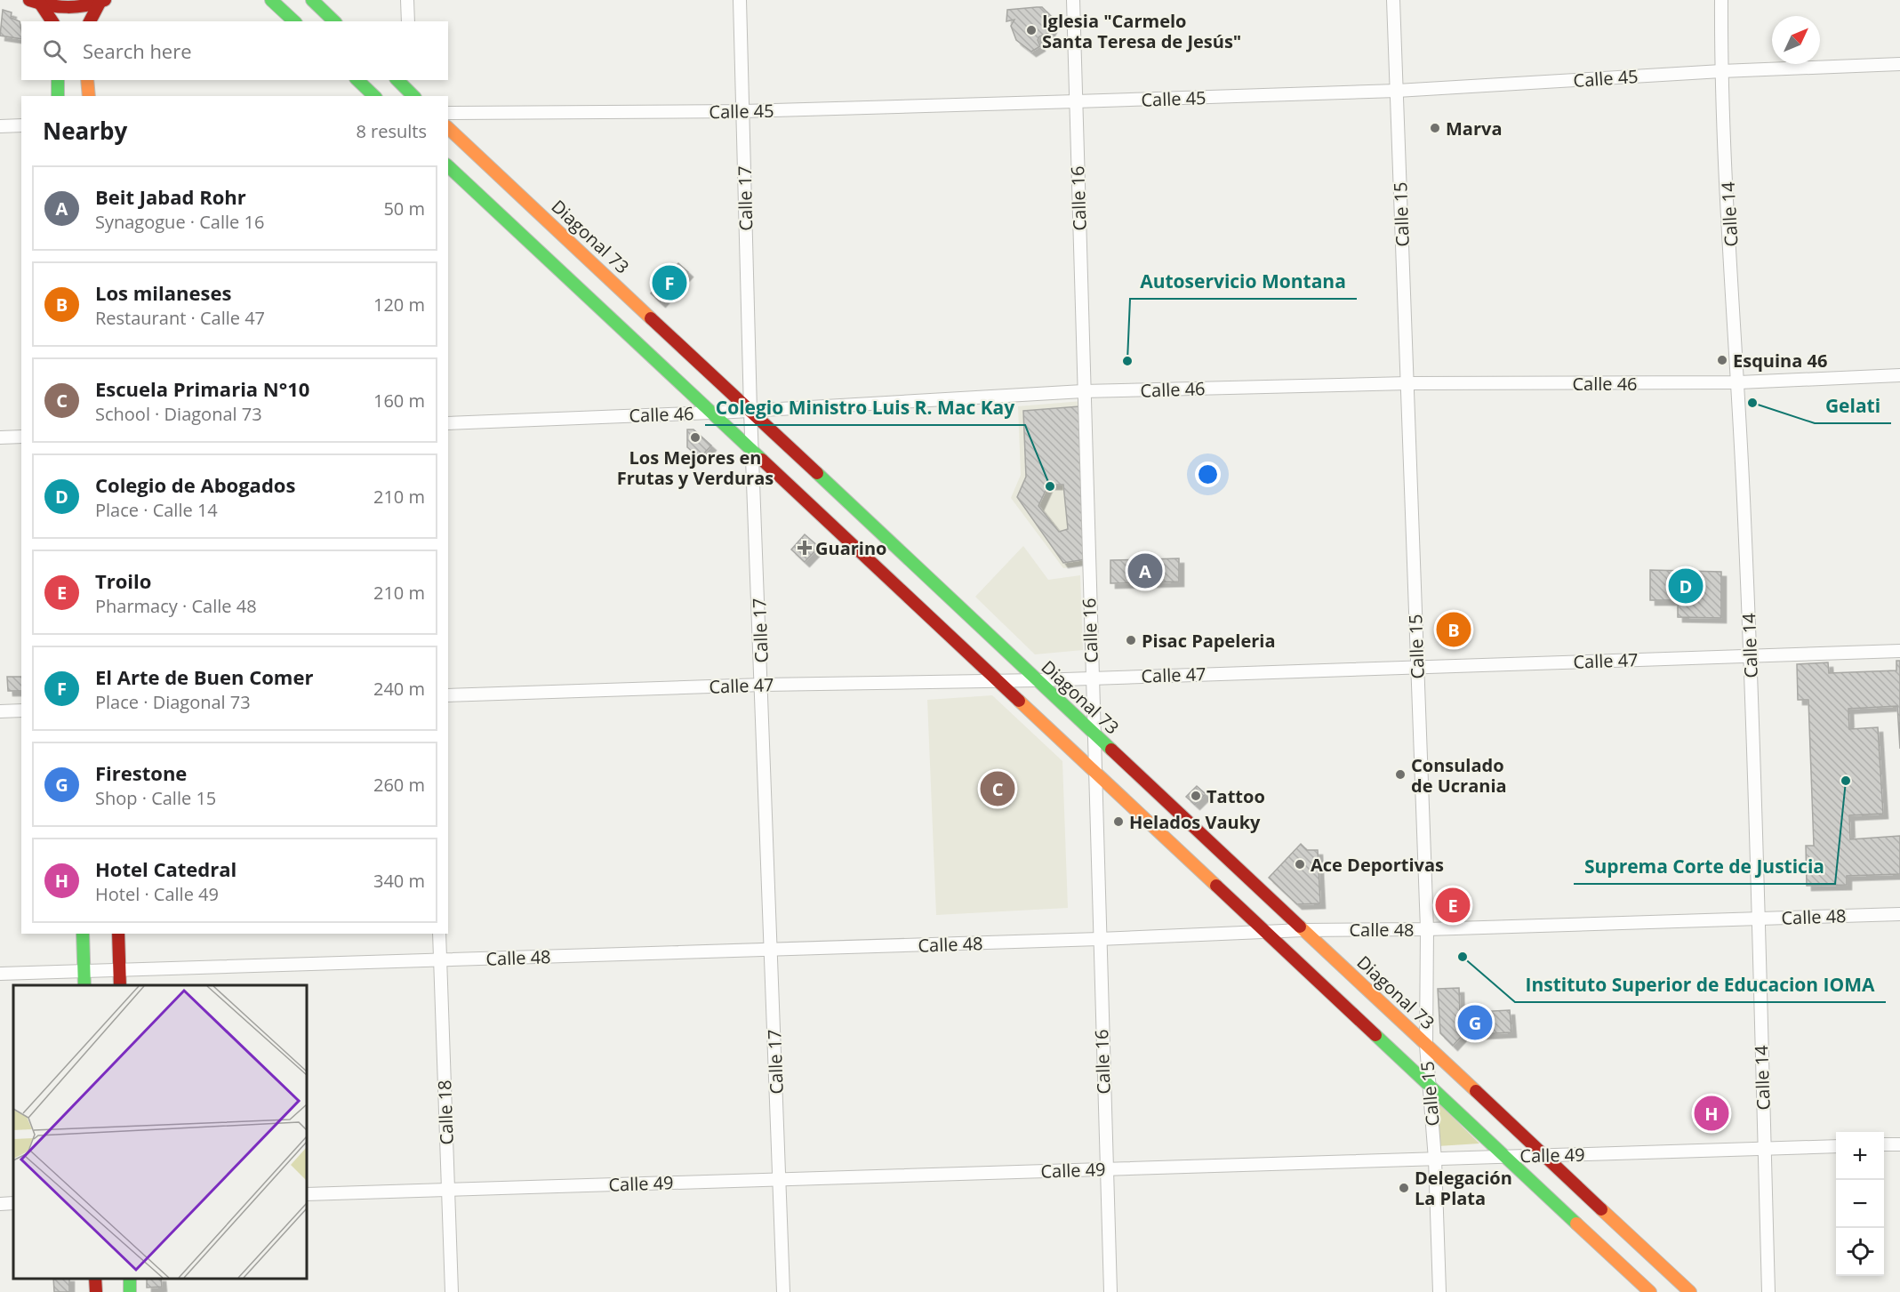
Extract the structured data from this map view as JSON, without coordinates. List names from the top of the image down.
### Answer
{
  "streets": {
    "main road": ["Diagonal 73"],
    "street": [
      "Calle 45",
      "Calle 17",
      "Calle 16",
      "Calle 15",
      "Calle 14",
      "Calle 46",
      "Calle 47",
      "Calle 48",
      "Calle 18",
      "Calle 49"
    ]
  },
  "crossings": [
    ["Calle 45", "Calle 17"],
    ["Calle 45", "Calle 16"],
    ["Calle 45", "Calle 15"],
    ["Calle 45", "Calle 14"],
    ["Calle 17", "Diagonal 73"],
    ["Calle 17", "Calle 46"],
    ["Calle 17", "Calle 47"],
    ["Calle 17", "Calle 48"],
    ["Calle 17", "Calle 49"],
    ["Calle 16", "Diagonal 73"],
    ["Calle 16", "Calle 46"],
    ["Calle 16", "Calle 47"],
    ["Calle 16", "Calle 48"],
    ["Calle 16", "Calle 49"],
    ["Calle 15", "Diagonal 73"],
    ["Calle 15", "Calle 46"],
    ["Calle 15", "Calle 47"],
    ["Calle 15", "Calle 48"],
    ["Calle 15", "Calle 49"],
    ["Calle 14", "Calle 46"],
    ["Calle 14", "Calle 47"],
    ["Calle 14", "Calle 48"],
    ["Calle 14", "Calle 49"],
    ["Diagonal 73", "Calle 46"],
    ["Diagonal 73", "Calle 47"],
    ["Diagonal 73", "Calle 48"],
    ["Diagonal 73", "Calle 49"],
    ["Calle 48", "Calle 18"],
    ["Calle 18", "Calle 49"]
  ],
  "places": {
    "other": [
      "Iglesia \"Carmelo Santa Teresa de Jesús\"",
      "Marva",
      "Esquina 46",
      "Autoservicio Montana",
      "Gelati",
      "Los Mejores en Frutas y Verduras",
      "Colegio Ministro Luis R. Mac Kay",
      "Pisac Papeleria",
      "Consulado de Ucrania",
      "Suprema Corte de Justicia",
      "Tattoo",
      "Helados Vauky",
      "Ace Deportivas",
      "Instituto Superior de Educacion IOMA",
      "Delegación La Plata"
    ],
    "health": ["Guarino"]
  },
  "north": "top right",
  "page": {
    "search": "Search here",
    "heading": ["Nearby", "8 results"],
    "list": [
      {
        "mark": "A",
        "name": "Beit Jabad Rohr",
        "note": "Synagogue · Calle 16",
        "value": "50 m"
      },
      {
        "mark": "B",
        "name": "Los milaneses",
        "note": "Restaurant · Calle 47",
        "value": "120 m"
      },
      {
        "mark": "C",
        "name": "Escuela Primaria N°10",
        "note": "School · Diagonal 73",
        "value": "160 m"
      },
      {
        "mark": "D",
        "name": "Colegio de Abogados",
        "note": "Place · Calle 14",
        "value": "210 m"
      },
      {
        "mark": "E",
        "name": "Troilo",
        "note": "Pharmacy · Calle 48",
        "value": "210 m"
      },
      {
        "mark": "F",
        "name": "El Arte de Buen Comer",
        "note": "Place · Diagonal 73",
        "value": "240 m"
      },
      {
        "mark": "G",
        "name": "Firestone",
        "note": "Shop · Calle 15",
        "value": "260 m"
      },
      {
        "mark": "H",
        "name": "Hotel Catedral",
        "note": "Hotel · Calle 49",
        "value": "340 m"
      }
    ],
    "pins": [
      "F",
      "A",
      "D",
      "B",
      "C",
      "E",
      "G",
      "H"
    ],
    "map_buttons": ["+", "−"]
  }
}
